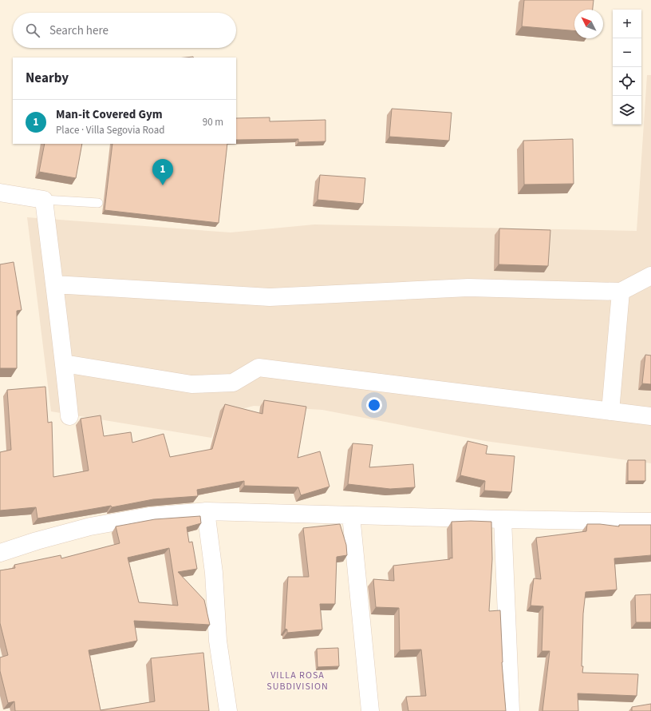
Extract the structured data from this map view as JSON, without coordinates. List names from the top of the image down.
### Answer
{
  "districts": ["VILLA ROSA SUBDIVISION"],
  "north": "top left",
  "page": {
    "map_buttons": ["+", "−"],
    "search": "Search here",
    "heading": "Nearby",
    "list": [
      {
        "mark": "1",
        "name": "Man-it Covered Gym",
        "note": "Place · Villa Segovia Road",
        "value": "90 m"
      }
    ],
    "pins": "1"
  }
}
